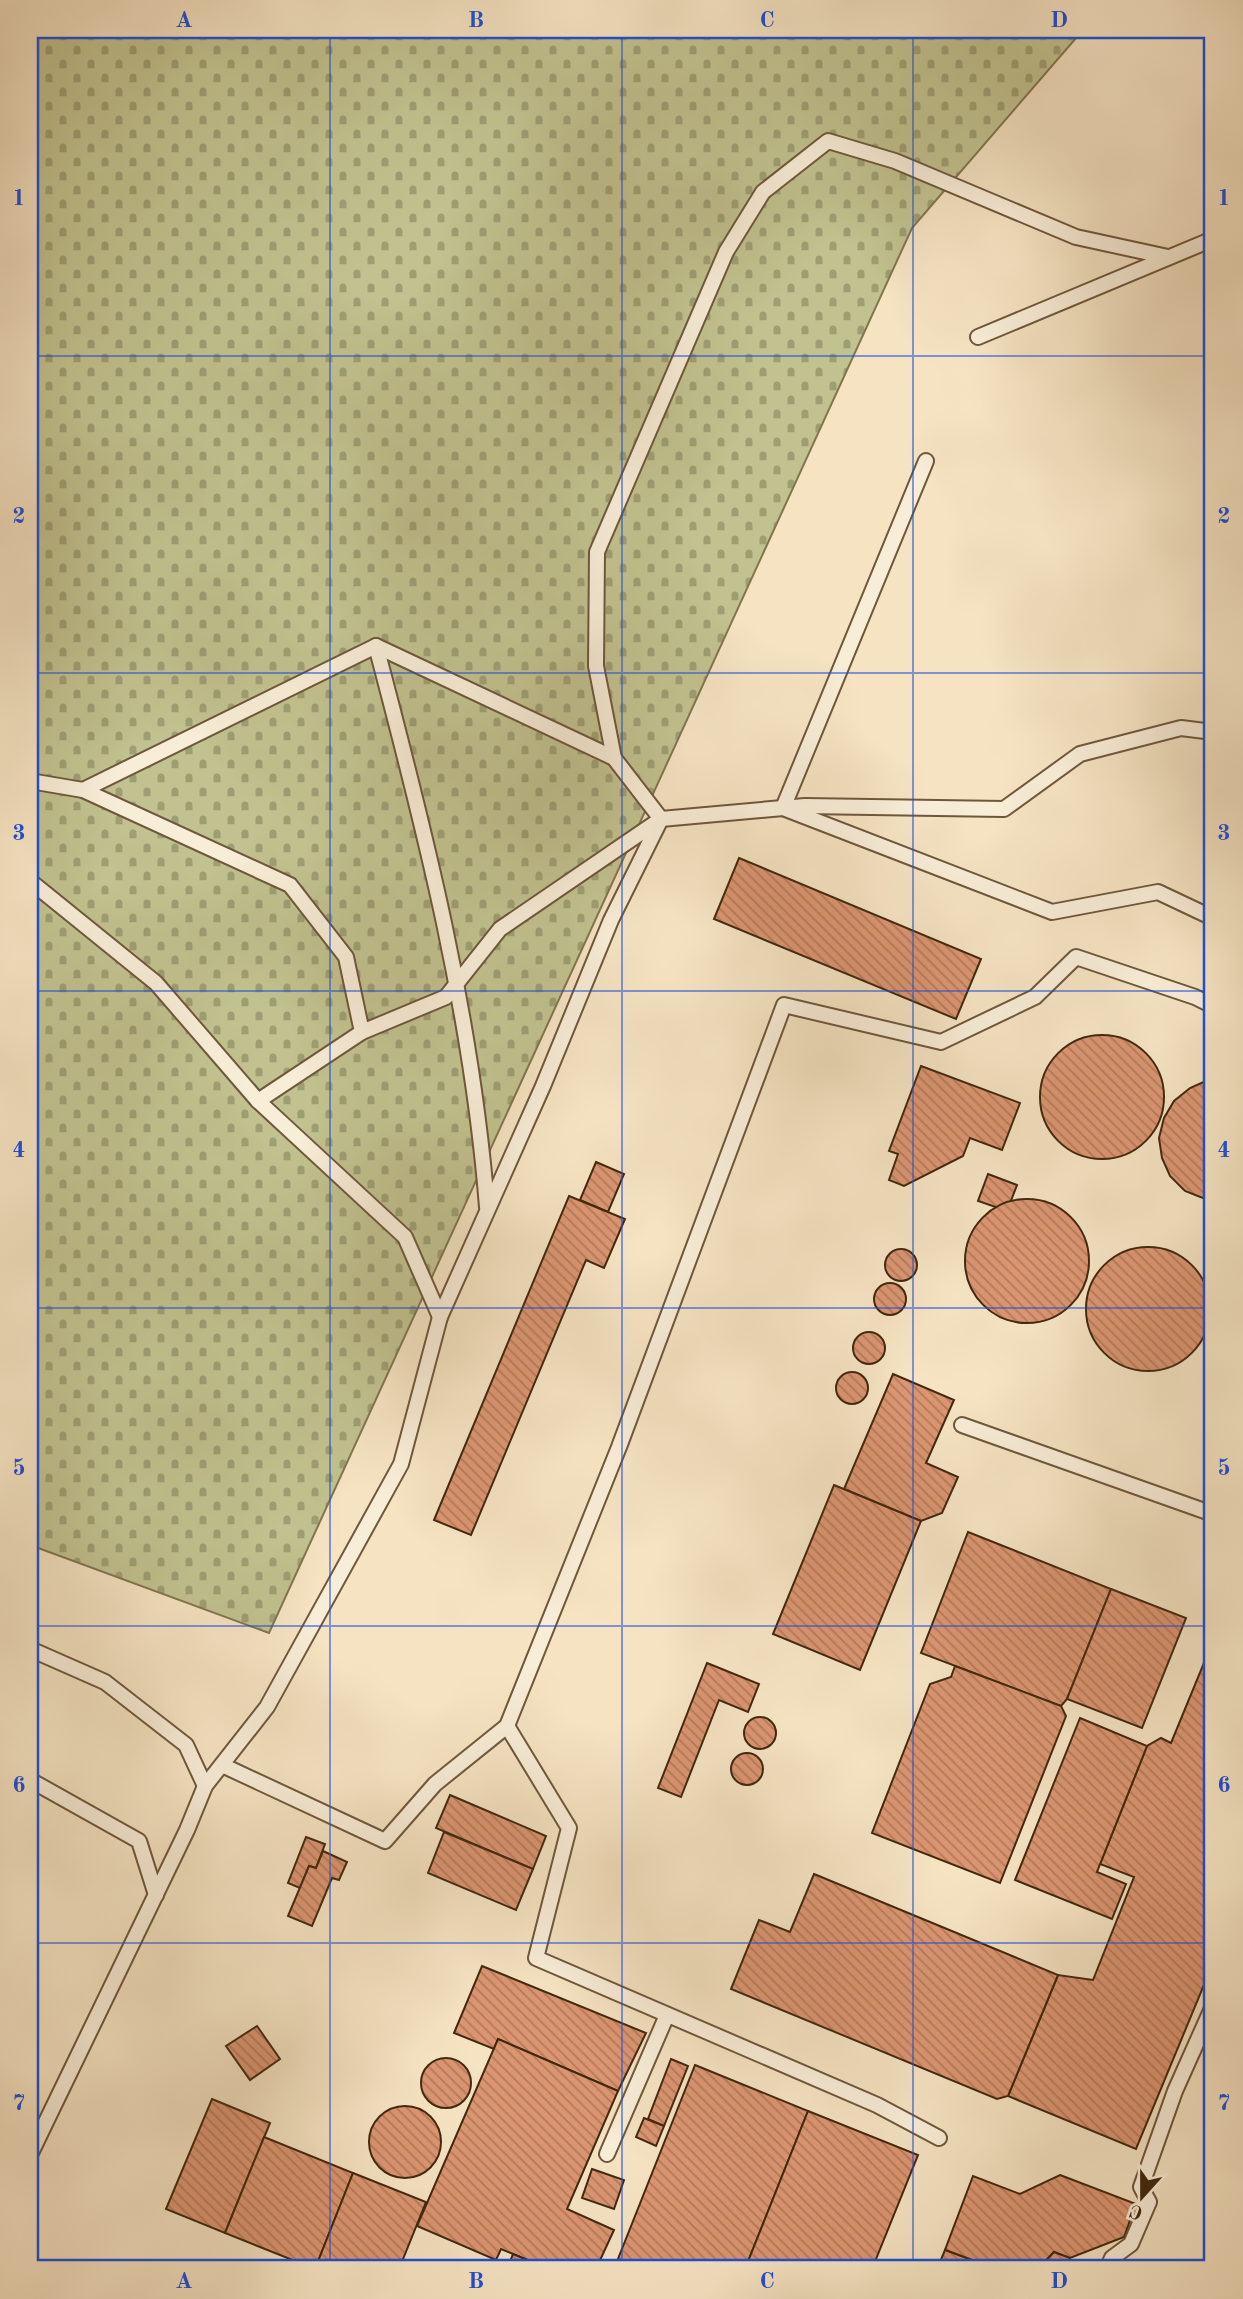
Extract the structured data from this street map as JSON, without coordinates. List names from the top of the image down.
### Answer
{
  "north": "bottom",
  "grid": {
    "columns": [
      "A",
      "B",
      "C",
      "D"
    ],
    "rows": [
      "1",
      "2",
      "3",
      "4",
      "5",
      "6",
      "7"
    ]
  }
}
